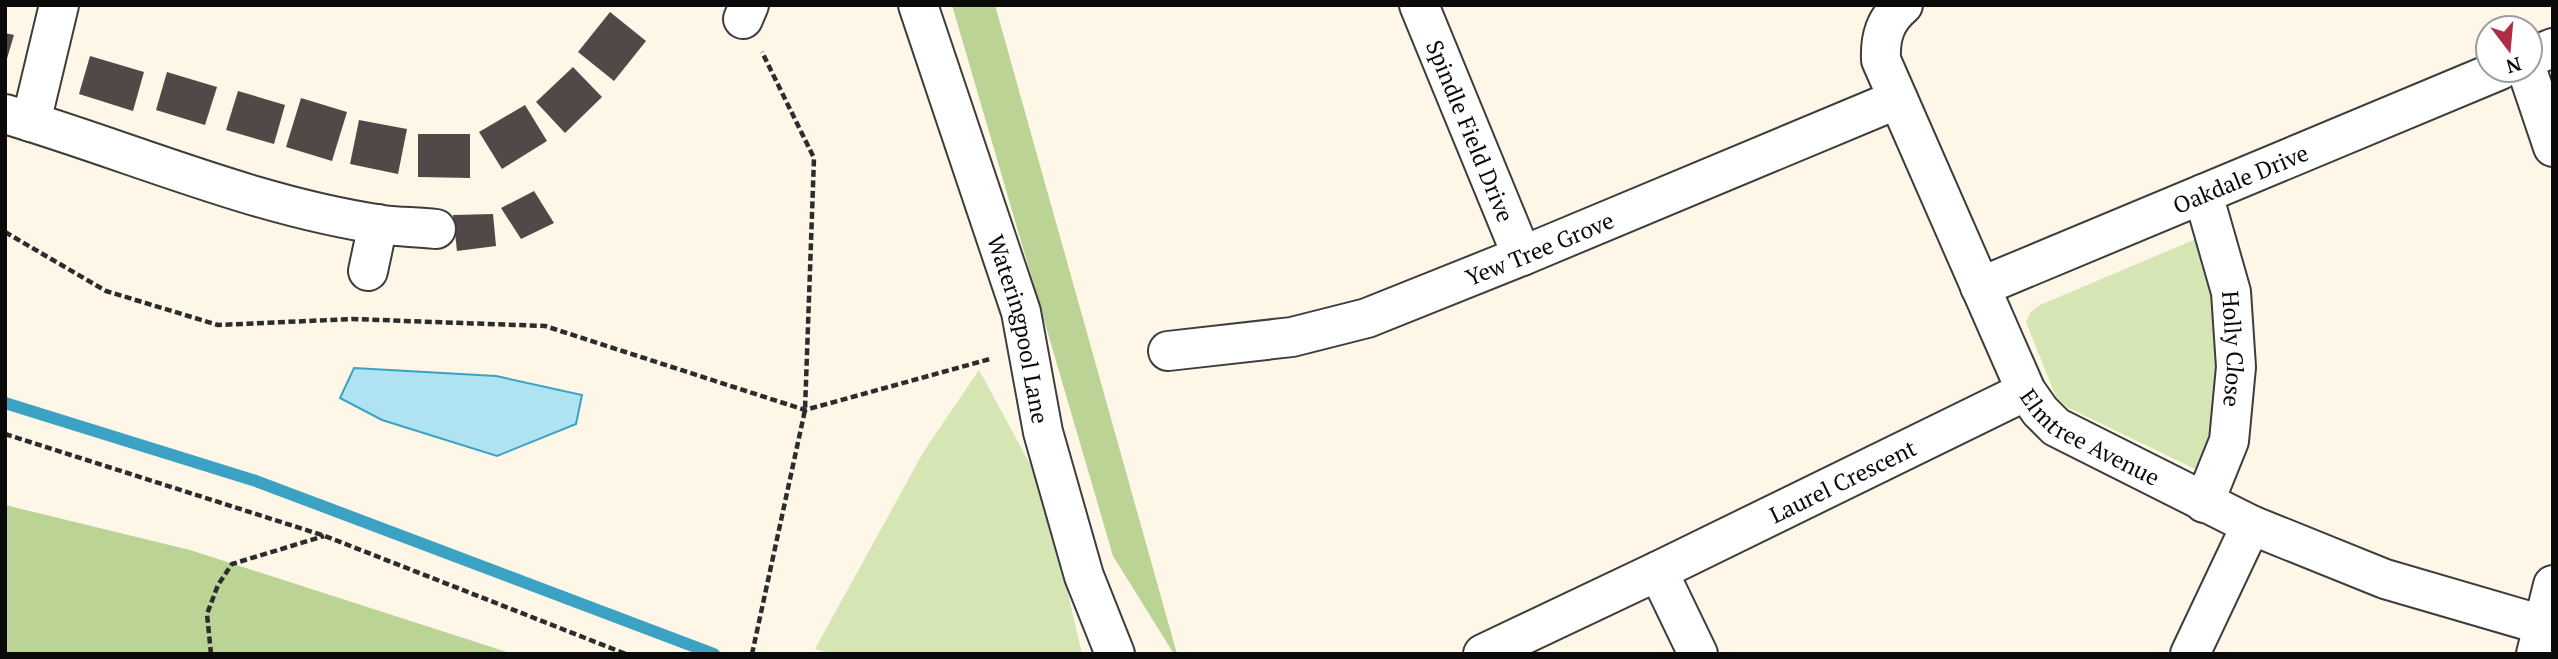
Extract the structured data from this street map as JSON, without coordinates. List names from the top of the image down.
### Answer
{
  "streets": {
    "street": [
      "Spindle Field Drive",
      "Oakdale Drive",
      "Yew Tree Grove",
      "Wateringpool Lane",
      "Holly Close",
      "Elmtree Avenue",
      "Laurel Crescent"
    ]
  },
  "crossings": [
    ["Spindle Field Drive", "Yew Tree Grove"],
    ["Oakdale Drive", "Holly Close"],
    ["Oakdale Drive", "Elmtree Avenue"],
    ["Yew Tree Grove", "Elmtree Avenue"],
    ["Holly Close", "Elmtree Avenue"],
    ["Elmtree Avenue", "Laurel Crescent"]
  ],
  "north": "bottom"
}
